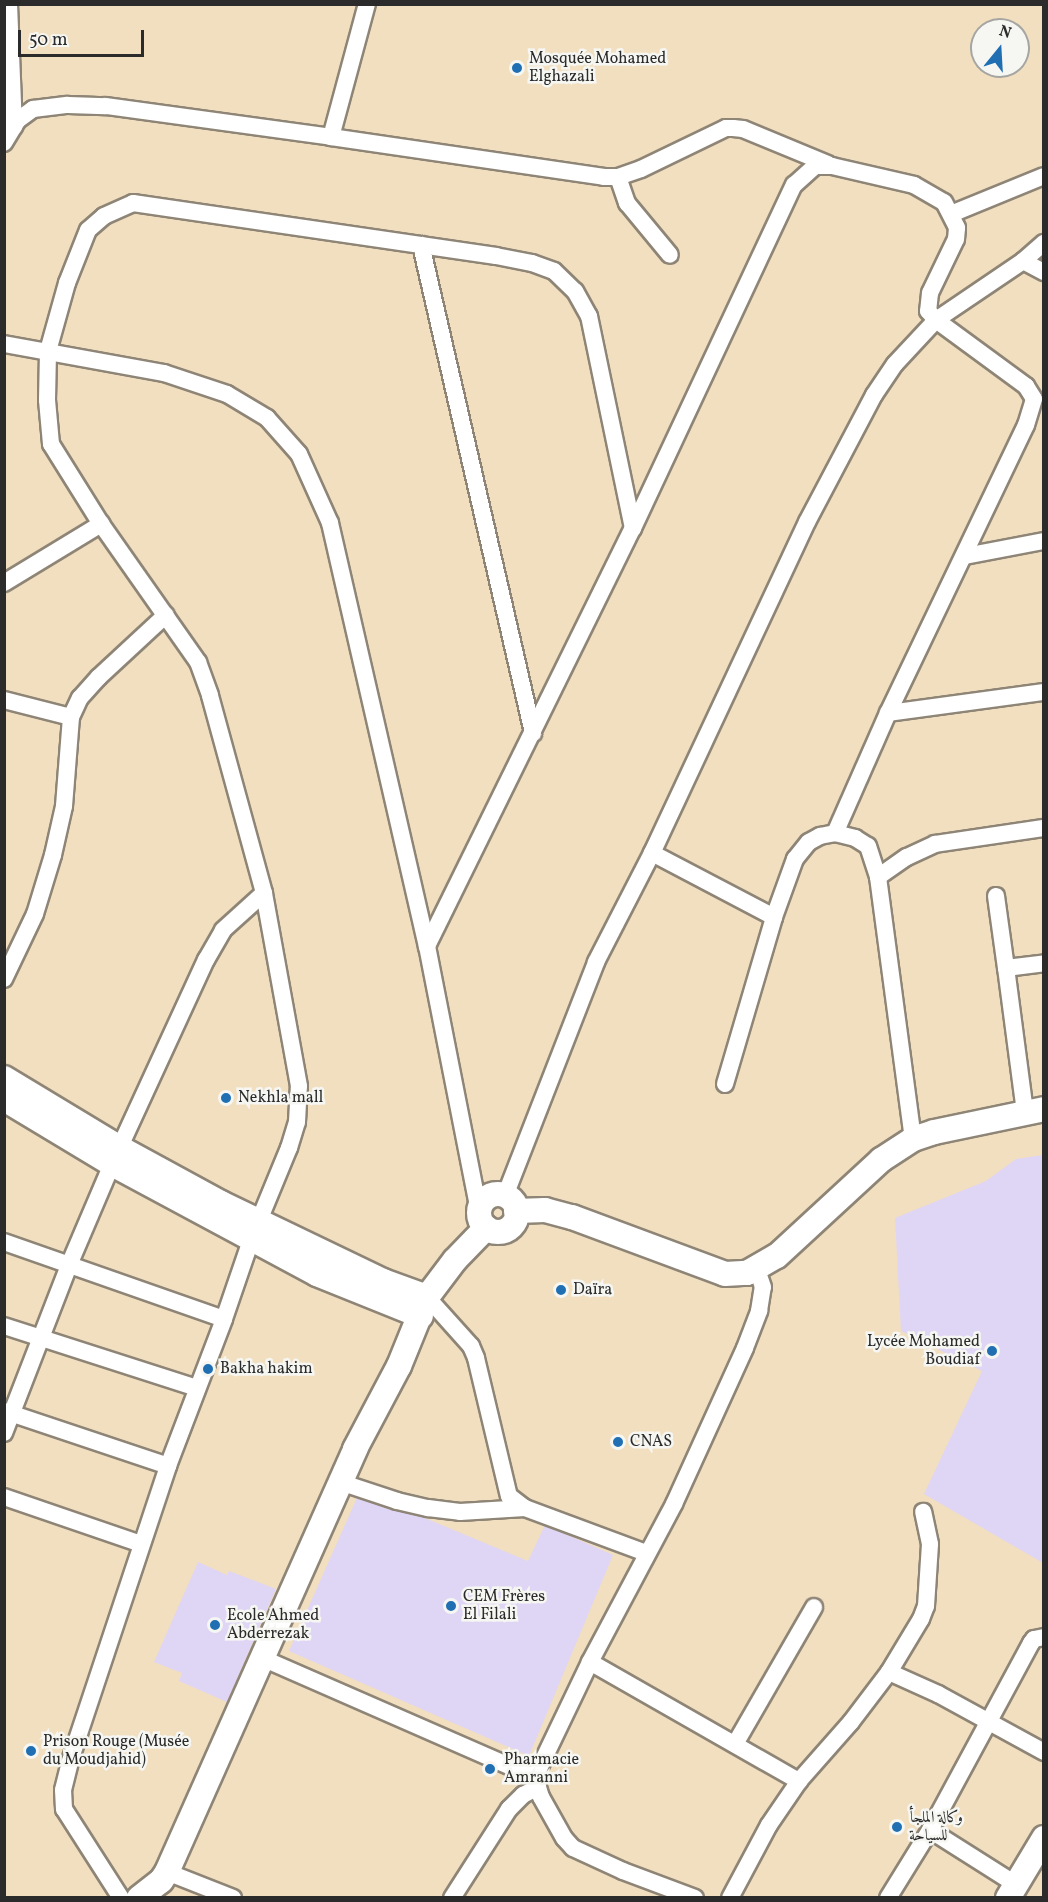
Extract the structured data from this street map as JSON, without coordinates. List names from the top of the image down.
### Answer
{
  "places": [
    "Mosquée Mohamed Elghazali",
    "Nekhla mall",
    "Daïra",
    "Lycée Mohamed Boudiaf",
    "Bakha hakim",
    "CNAS",
    "CEM Frères El Filali",
    "Ecole Ahmed Abderrezak",
    "Prison Rouge (Musée du Moudjahid)",
    "Pharmacie Amranni",
    "وكالة الملجأ للسياحة"
  ],
  "scale_bar": "50 m",
  "north": "top"
}
